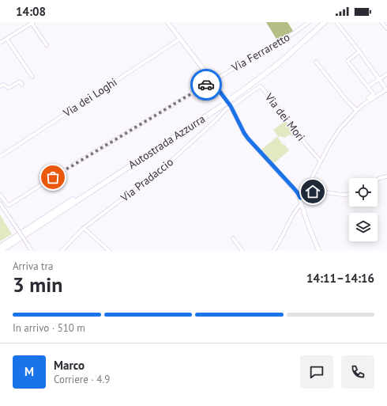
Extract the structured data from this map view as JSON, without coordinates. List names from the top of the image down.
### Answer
{
  "streets": {
    "highway": ["Autostrada Azzurra"],
    "street": [
      "Via Ferraretto",
      "Via dei Loghi",
      "Via dei Mori",
      "Via Pradaccio"
    ]
  },
  "crossings": [
    ["Via dei Mori", "Via Pradaccio"]
  ],
  "page": {
    "status": "14:08",
    "heading": ["3 min", "Arriva tra", "14:11–14:16"],
    "panel": ["Marco", "Corriere · 4.9"],
    "bar": "In arrivo · 510 m",
    "round": "M"
  }
}
